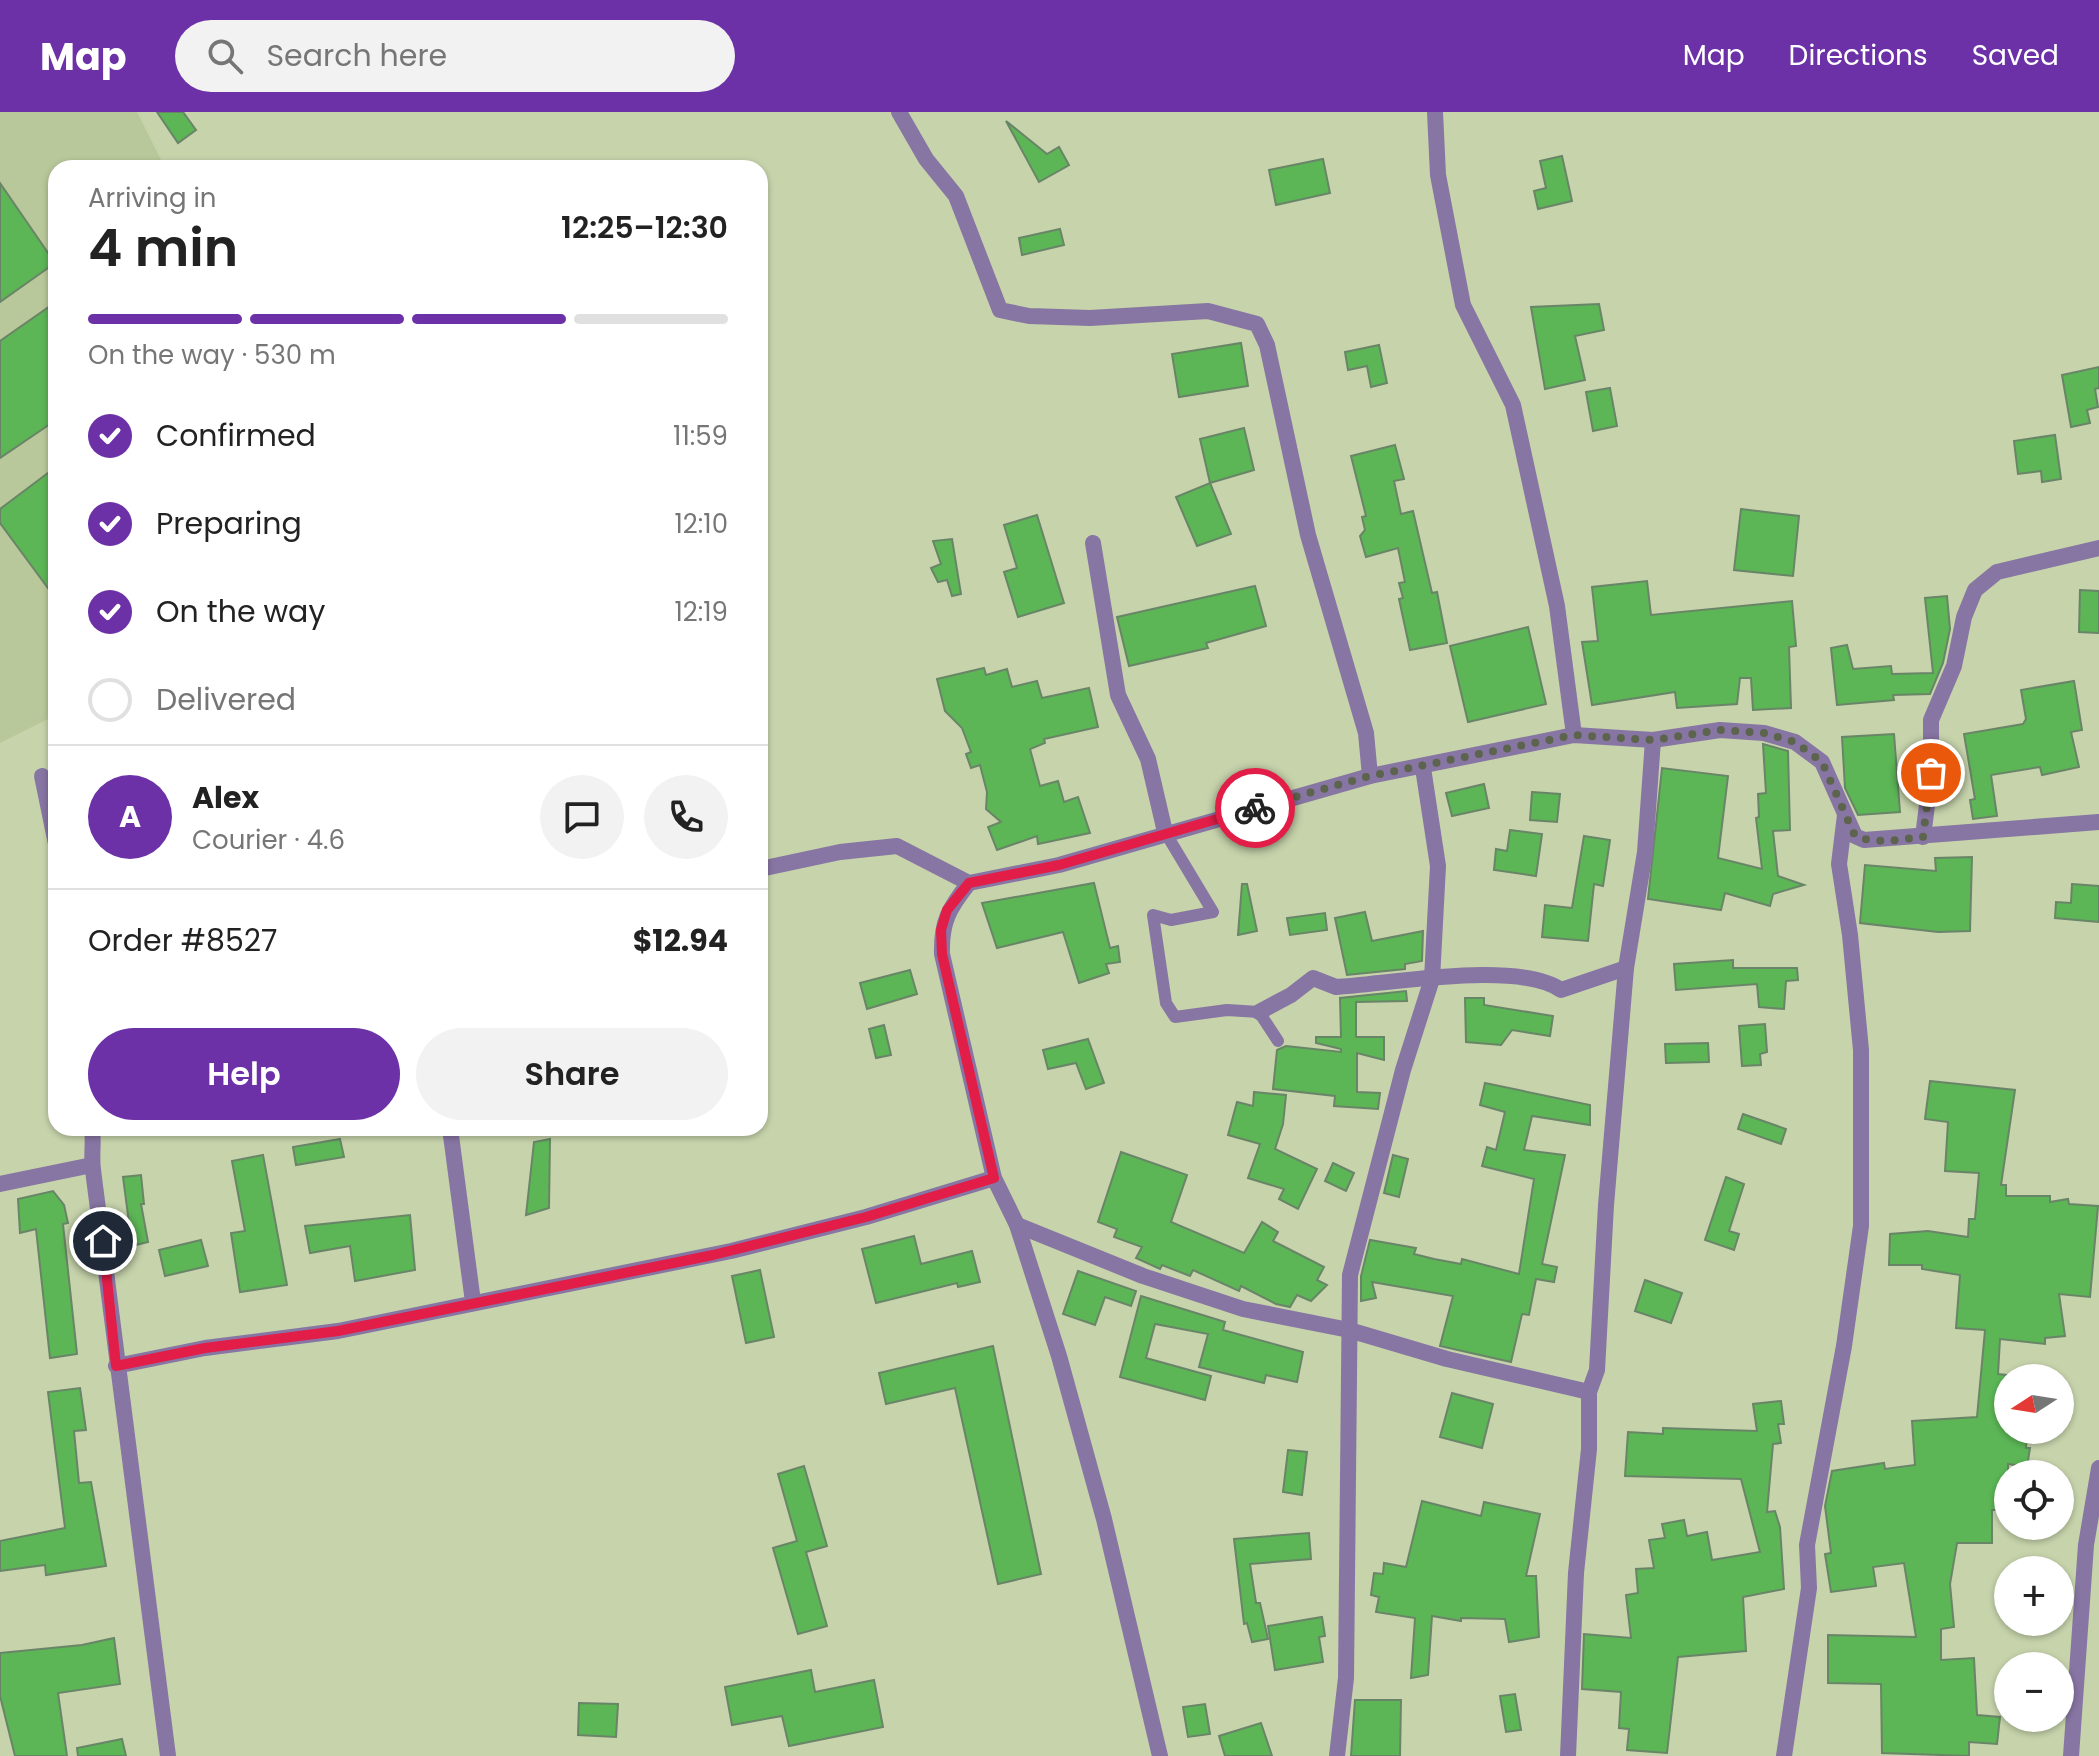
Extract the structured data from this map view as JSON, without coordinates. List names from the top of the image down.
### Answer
{
  "north": "left",
  "page": {
    "header": "Map",
    "search": "Search here",
    "nav": ["Map", "Directions", "Saved"],
    "heading": ["4 min", "Arriving in", "12:25–12:30"],
    "panel": [
      "Alex",
      "Courier · 4.6",
      "Order #8527",
      "$12.94"
    ],
    "bar": "On the way · 530 m",
    "list": [
      ["Confirmed", "11:59"],
      ["Preparing", "12:10"],
      ["On the way", "12:19"],
      "Delivered"
    ],
    "round": "A",
    "buttons": ["Help", "Share"],
    "map_buttons": ["+", "−"]
  }
}
